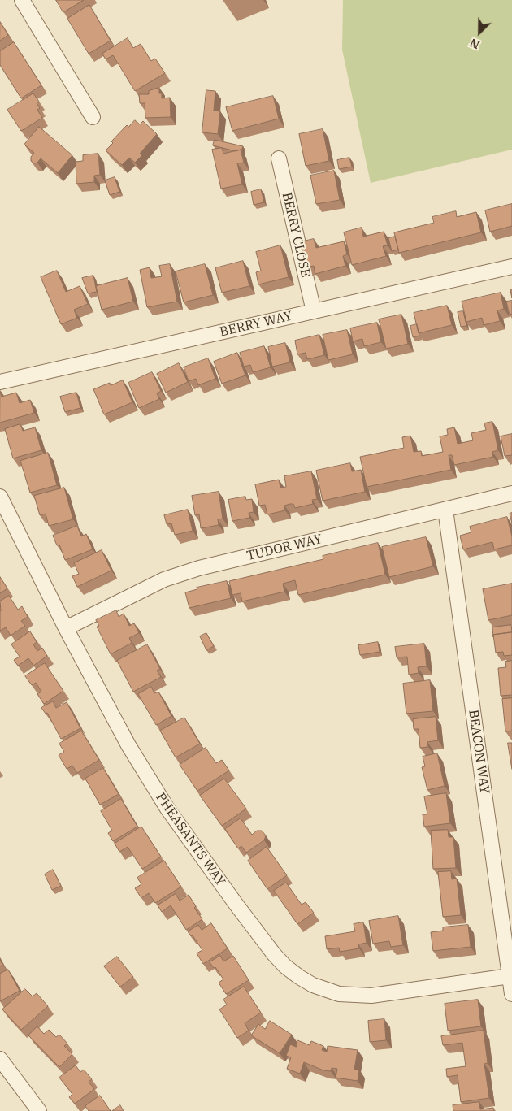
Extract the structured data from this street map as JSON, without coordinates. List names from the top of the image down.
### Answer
{
  "streets": {
    "street": [
      "BERRY CLOSE",
      "BERRY WAY",
      "TUDOR WAY",
      "BEACON WAY",
      "PHEASANTS WAY"
    ]
  },
  "crossings": [
    ["BERRY CLOSE", "BERRY WAY"],
    ["TUDOR WAY", "BEACON WAY"],
    ["TUDOR WAY", "PHEASANTS WAY"],
    ["BEACON WAY", "PHEASANTS WAY"]
  ],
  "north": "bottom left"
}
